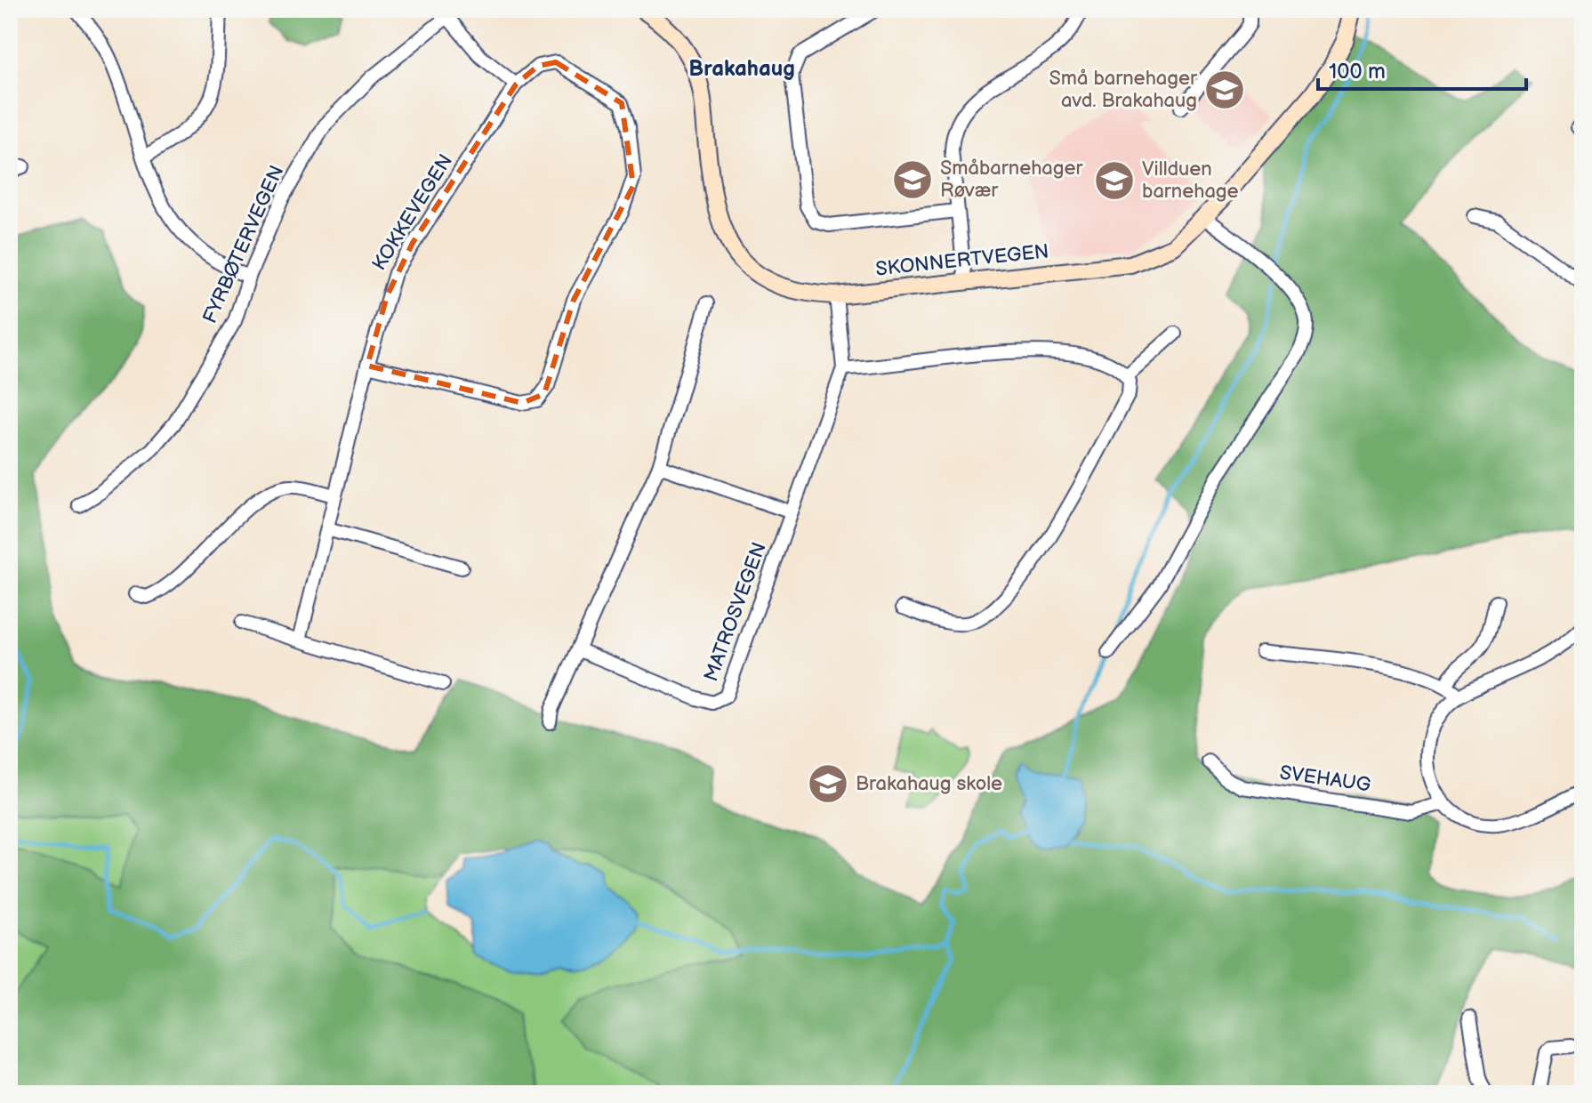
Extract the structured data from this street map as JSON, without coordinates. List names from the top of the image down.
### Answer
{
  "streets": {
    "street": [
      "KOKKEVEGEN",
      "FYRBØTERVEGEN",
      "SKONNERTVEGEN",
      "MATROSVEGEN",
      "SVEHAUG"
    ]
  },
  "crossings": [
    ["SKONNERTVEGEN", "MATROSVEGEN"]
  ],
  "districts": ["Brakahaug"],
  "places": {
    "school or university": [
      "Små barnehager avd. Brakahaug",
      "Småbarnehager Røvær",
      "Villduen barnehage",
      "Brakahaug skole"
    ]
  },
  "scale_bar": "100 m"
}
